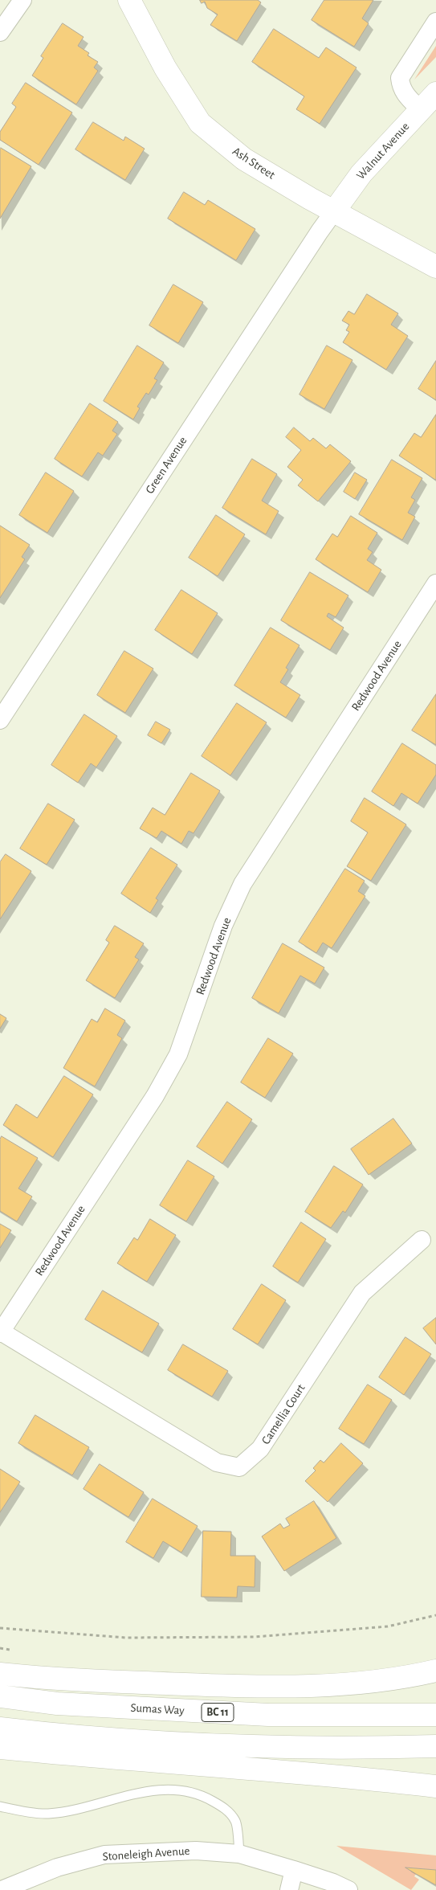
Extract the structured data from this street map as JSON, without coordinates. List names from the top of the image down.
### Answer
{
  "streets": {
    "main road": [
      "Walnut Avenue",
      "Ash Street",
      "Sumas Way",
      "BC 11"
    ],
    "street": [
      "Green Avenue",
      "Redwood Avenue",
      "Camellia Court",
      "Stoneleigh Avenue"
    ]
  },
  "crossings": [
    ["Walnut Avenue", "Ash Street"],
    ["Walnut Avenue", "Green Avenue"],
    ["Ash Street", "Green Avenue"],
    ["Redwood Avenue", "Camellia Court"]
  ]
}
